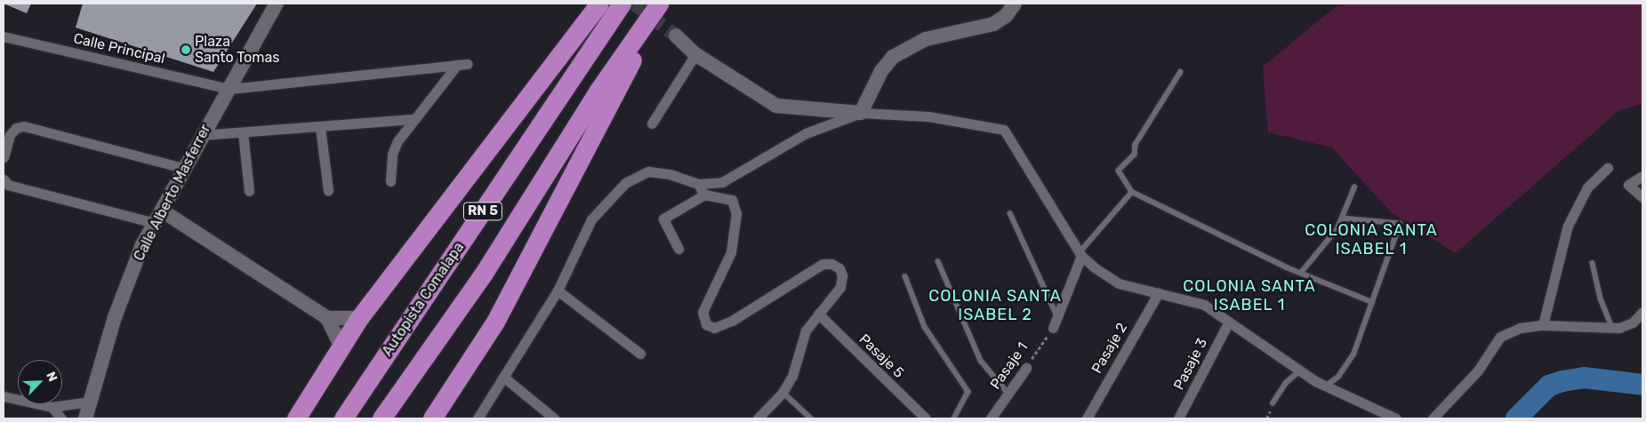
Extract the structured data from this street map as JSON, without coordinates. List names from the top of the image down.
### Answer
{
  "streets": {
    "highway": ["RN 5", "Autopista Comalapa"],
    "main road": ["Calle Alberto Masferrer"],
    "street": [
      "Calle Principal",
      "Pasaje 2",
      "Pasaje 5",
      "Pasaje 3",
      "Pasaje 1"
    ]
  },
  "crossings": [
    ["Calle Principal", "Calle Alberto Masferrer"]
  ],
  "districts": ["COLONIA SANTA ISABEL 1", "COLONIA SANTA ISABEL 1", "COLONIA SANTA ISABEL 2"],
  "places": ["Plaza Santo Tomas"],
  "north": "top right"
}
